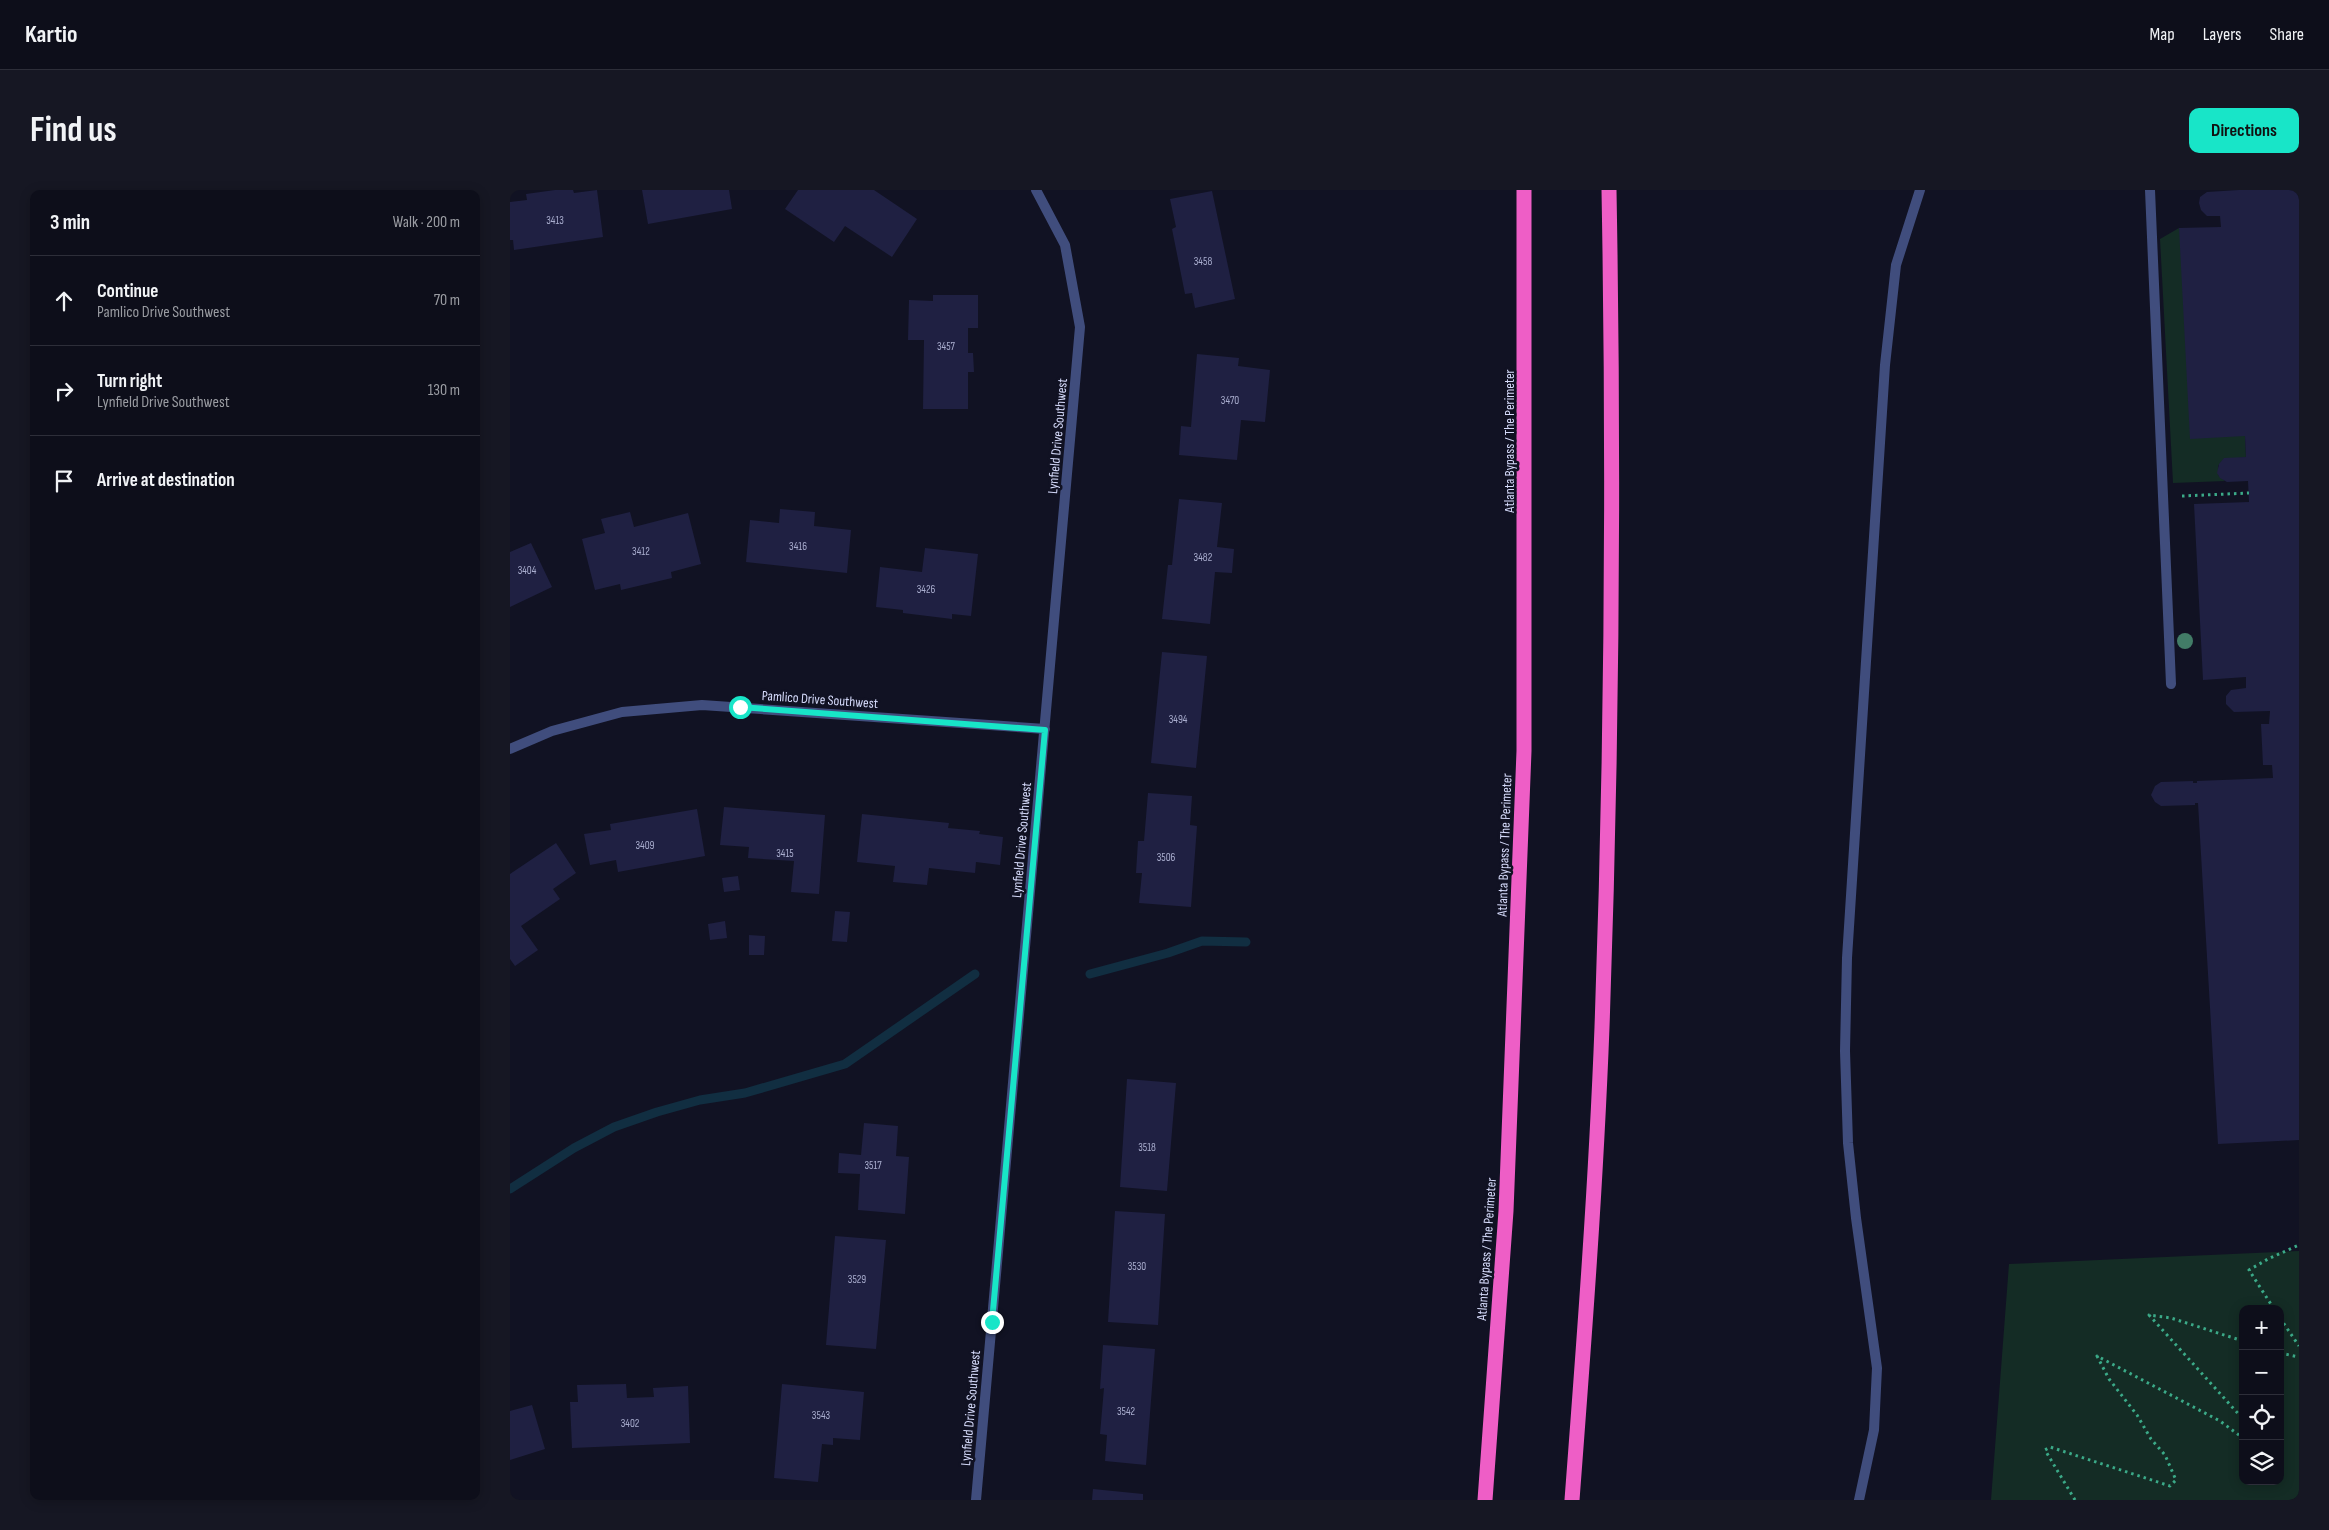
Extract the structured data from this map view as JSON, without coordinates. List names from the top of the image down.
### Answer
{
  "streets": {
    "highway": ["Atlanta Bypass / The Perimeter"],
    "street": ["Lynfield Drive Southwest", "Pamlico Drive Southwest"]
  },
  "crossings": [
    ["Lynfield Drive Southwest", "Pamlico Drive Southwest"]
  ],
  "house_numbers": [
    "3413",
    "3458",
    "3457",
    "3470",
    "3416",
    "3412",
    "3482",
    "3404",
    "3426",
    "3494",
    "3409",
    "3415",
    "3506",
    "3518",
    "3517",
    "3530",
    "3529",
    "3542",
    "3543",
    "3402"
  ],
  "page": {
    "header": "Kartio",
    "nav": ["Map", "Layers", "Share"],
    "buttons": "Directions",
    "title": "Find us",
    "heading": ["3 min", "Walk · 200 m"],
    "list": [
      ["Continue", "Pamlico Drive Southwest", "70 m"],
      ["Turn right", "Lynfield Drive Southwest", "130 m"],
      "Arrive at destination"
    ],
    "map_buttons": ["+", "−"]
  }
}
